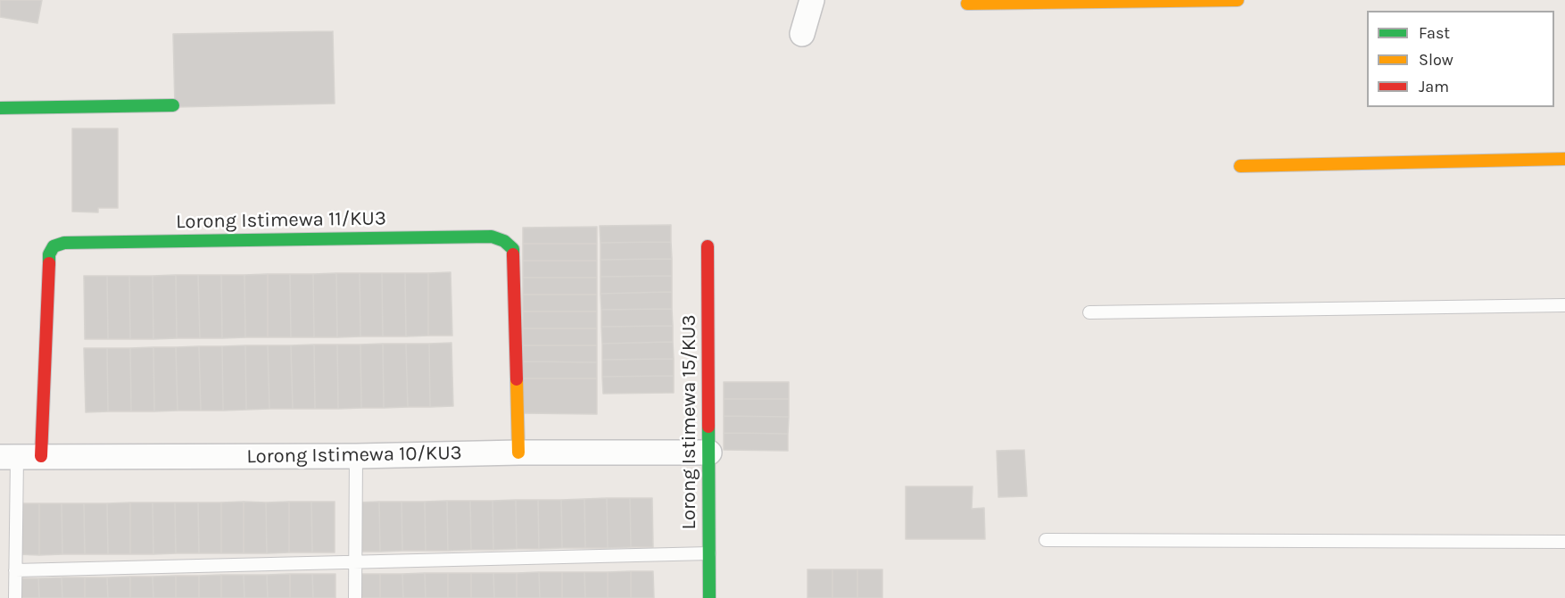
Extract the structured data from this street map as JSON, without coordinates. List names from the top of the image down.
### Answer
{
  "streets": {
    "street": ["Lorong Istimewa 11/KU3", "Lorong Istimewa 15/KU3", "Lorong Istimewa 10/KU3"]
  },
  "crossings": [
    ["Lorong Istimewa 11/KU3", "Lorong Istimewa 10/KU3"],
    ["Lorong Istimewa 15/KU3", "Lorong Istimewa 10/KU3"]
  ],
  "legend": ["Fast", "Slow", "Jam"]
}
